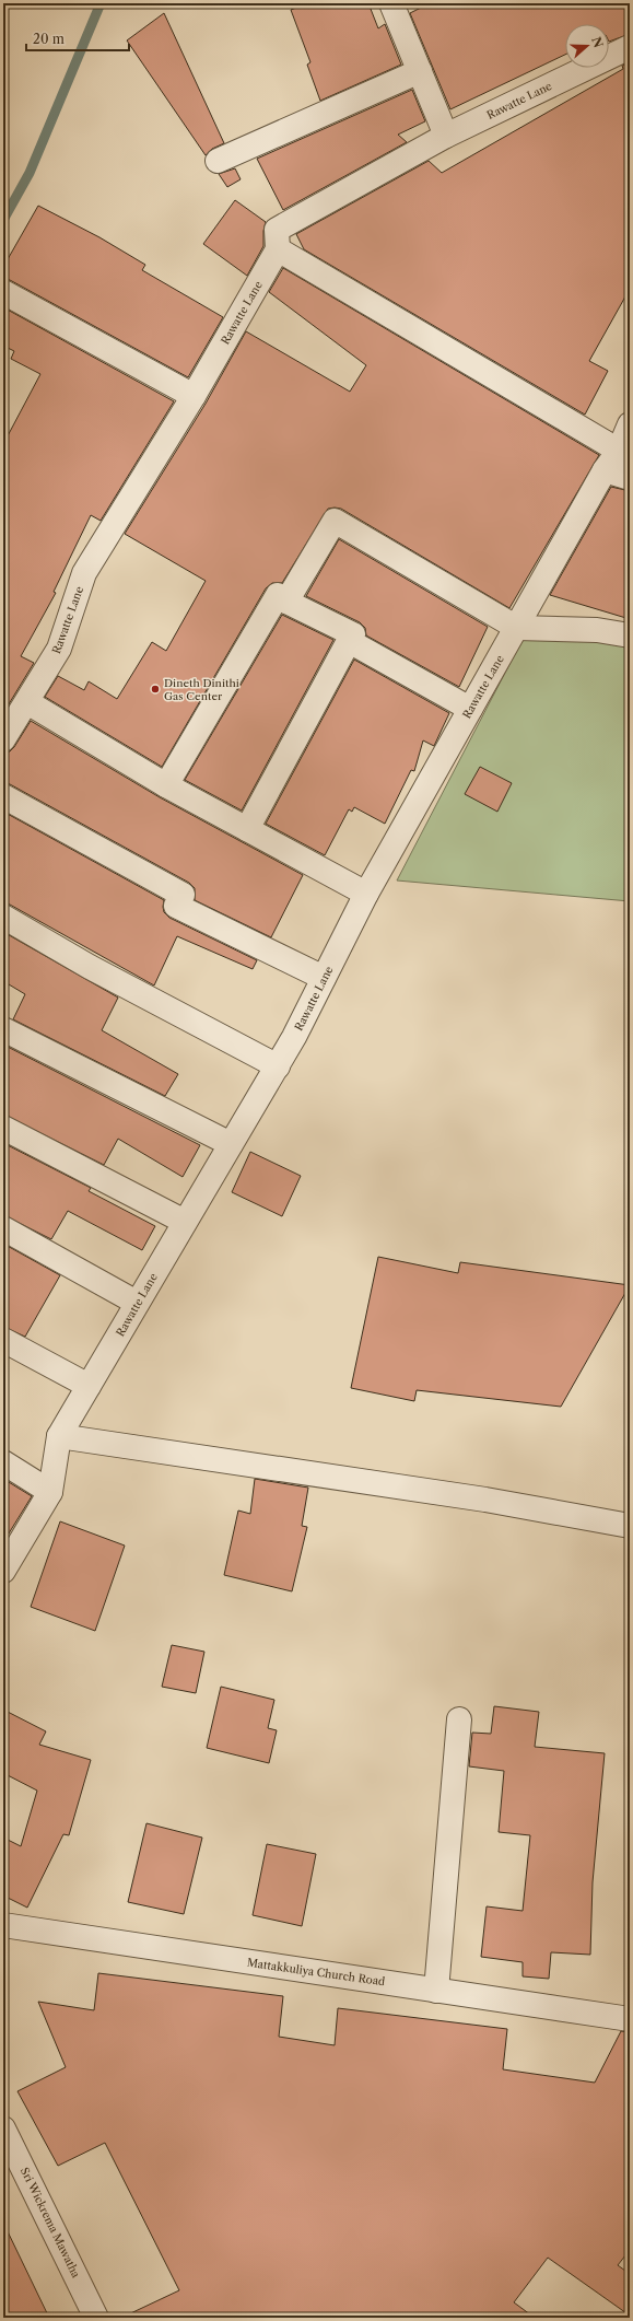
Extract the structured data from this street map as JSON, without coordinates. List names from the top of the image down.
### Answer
{
  "streets": {
    "street": ["Rawatte Lane", "Mattakkuliya Church Road", "Sri Wickrema Mawatha"]
  },
  "places": ["Dineth Dinithi Gas Center"],
  "scale_bar": "20 m",
  "north": "right"
}
